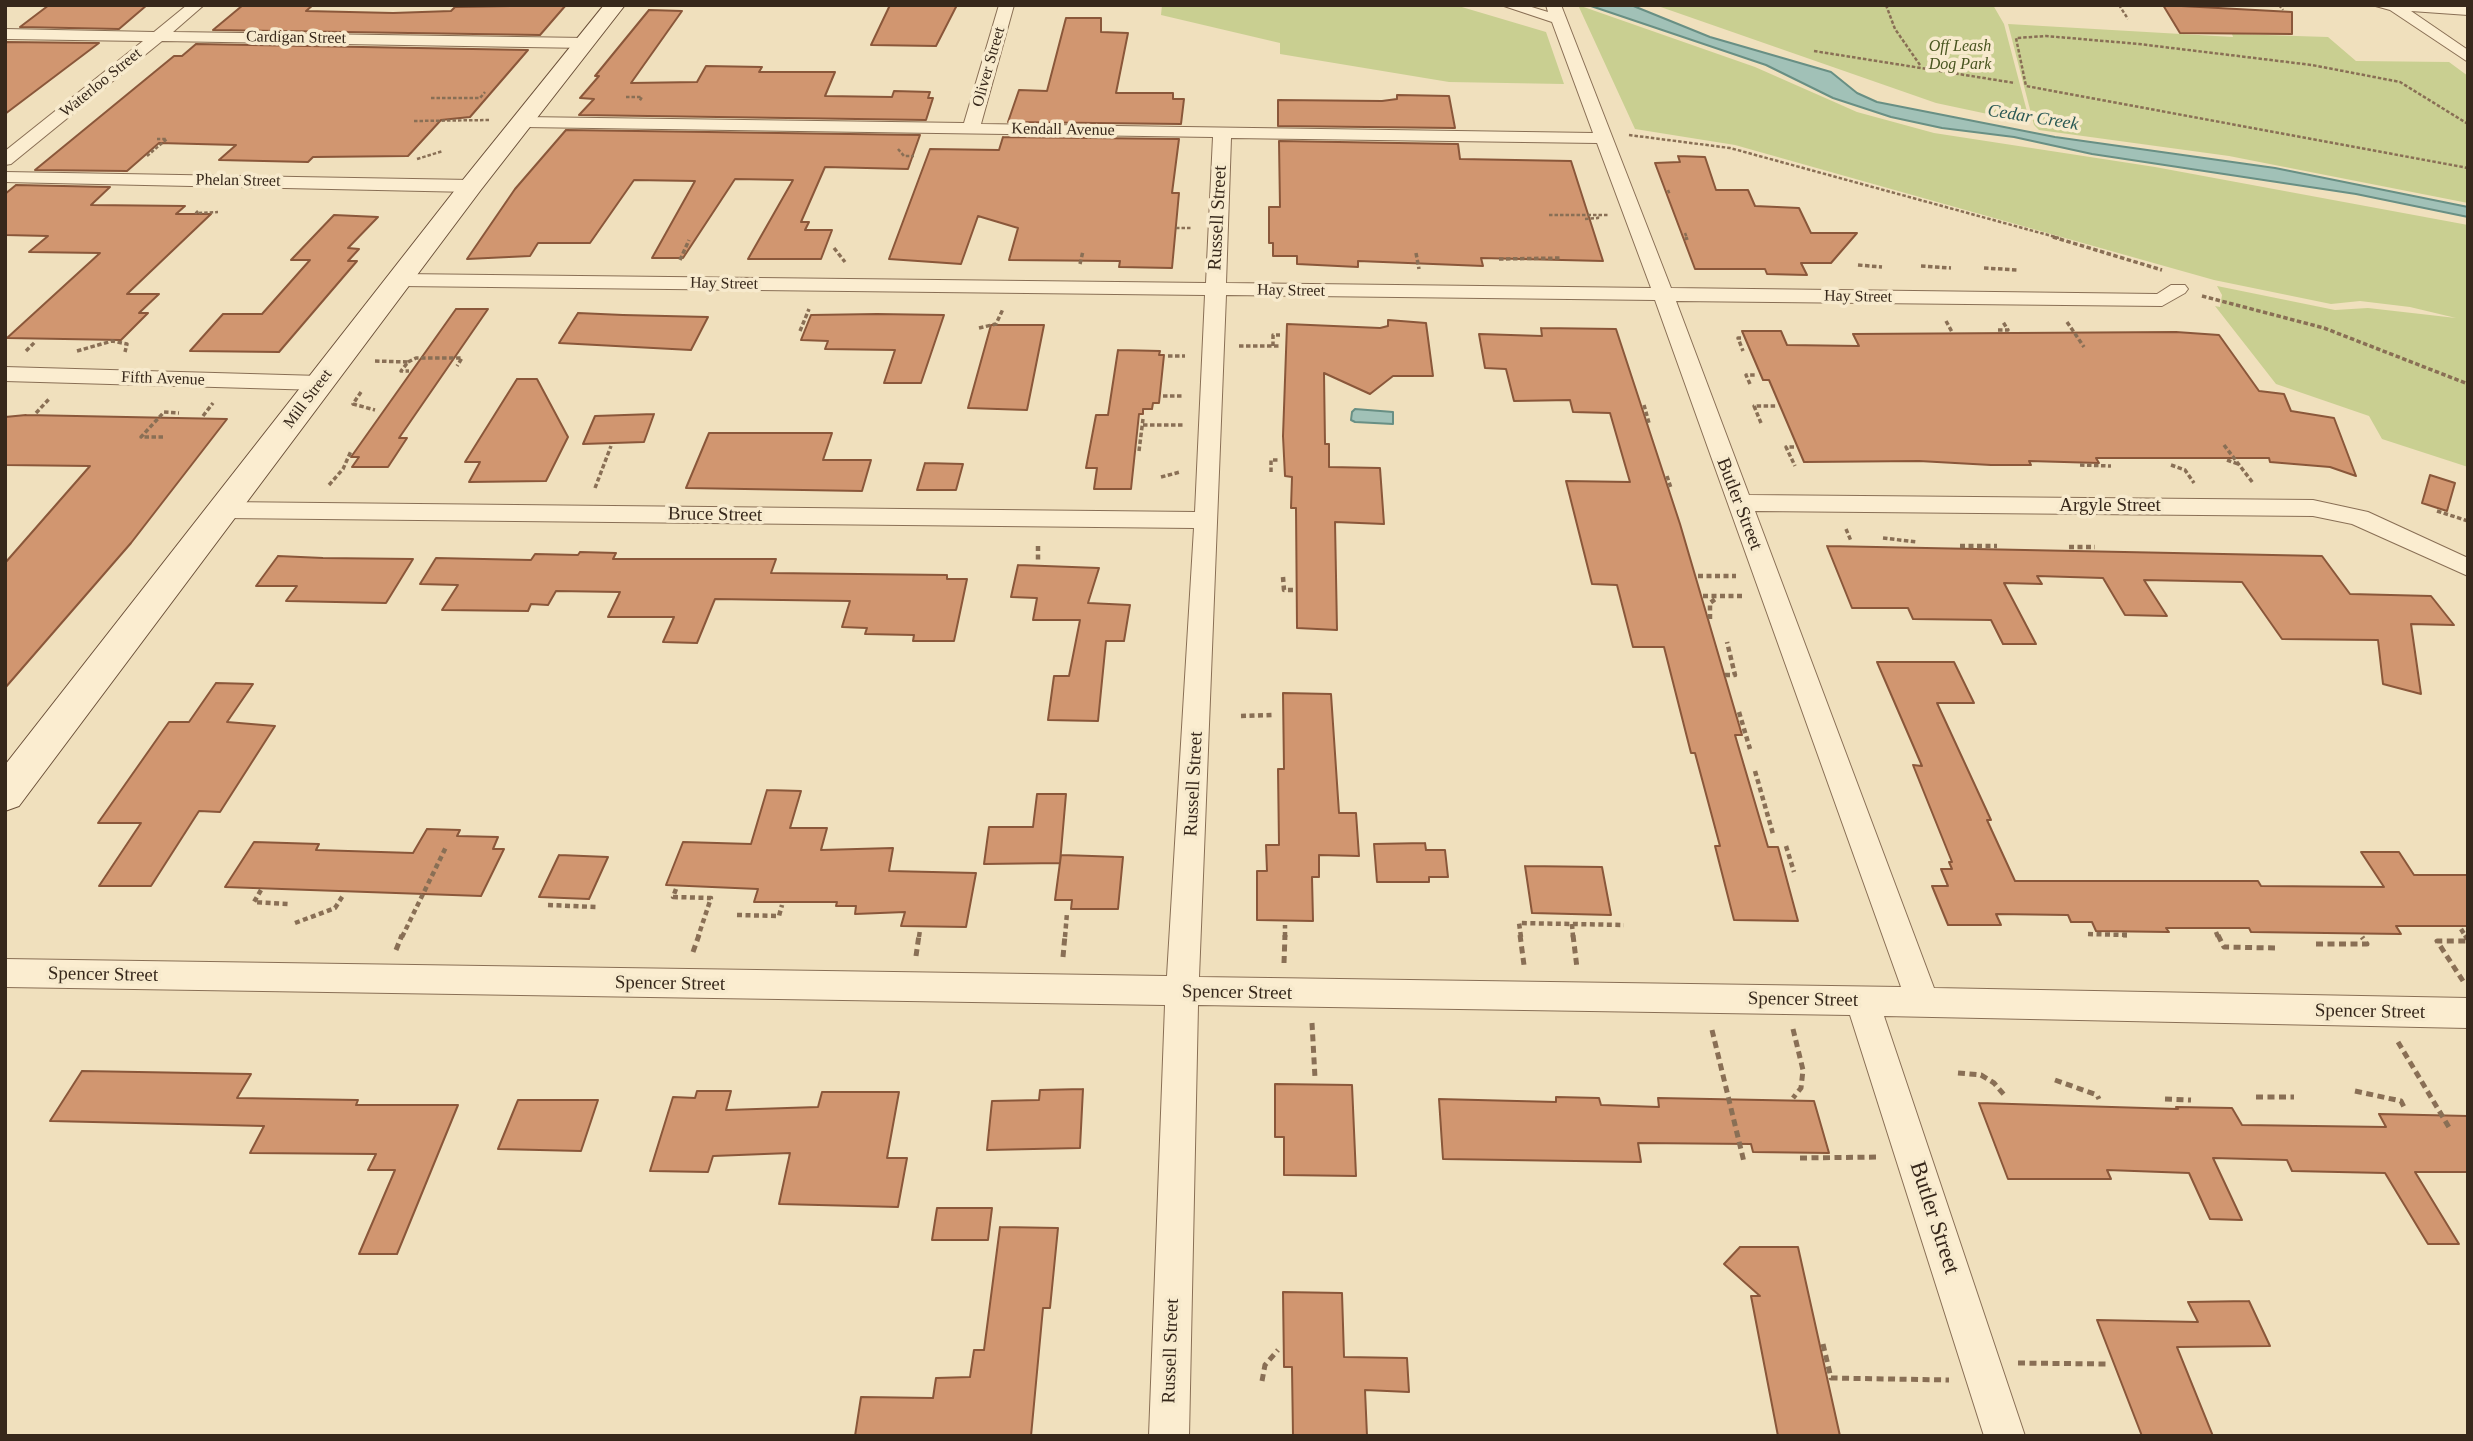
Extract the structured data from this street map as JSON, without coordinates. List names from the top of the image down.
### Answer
{
  "streets": {
    "main road": ["Mill Street"],
    "street": [
      "Cardigan Street",
      "Oliver Street",
      "Waterloo Street",
      "Kendall Avenue",
      "Phelan Street",
      "Russell Street",
      "Hay Street",
      "Fifth Avenue",
      "Butler Street",
      "Argyle Street",
      "Bruce Street",
      "Spencer Street"
    ]
  },
  "crossings": [
    ["Cardigan Street", "Waterloo Street"],
    ["Cardigan Street", "Mill Street"],
    ["Oliver Street", "Kendall Avenue"],
    ["Kendall Avenue", "Russell Street"],
    ["Kendall Avenue", "Mill Street"],
    ["Kendall Avenue", "Butler Street"],
    ["Phelan Street", "Mill Street"],
    ["Russell Street", "Hay Street"],
    ["Russell Street", "Bruce Street"],
    ["Russell Street", "Spencer Street"],
    ["Hay Street", "Mill Street"],
    ["Hay Street", "Butler Street"],
    ["Fifth Avenue", "Mill Street"],
    ["Mill Street", "Bruce Street"],
    ["Butler Street", "Argyle Street"],
    ["Butler Street", "Spencer Street"]
  ],
  "water": ["Cedar Creek"],
  "parks": ["Off Leash Dog Park"]
}
